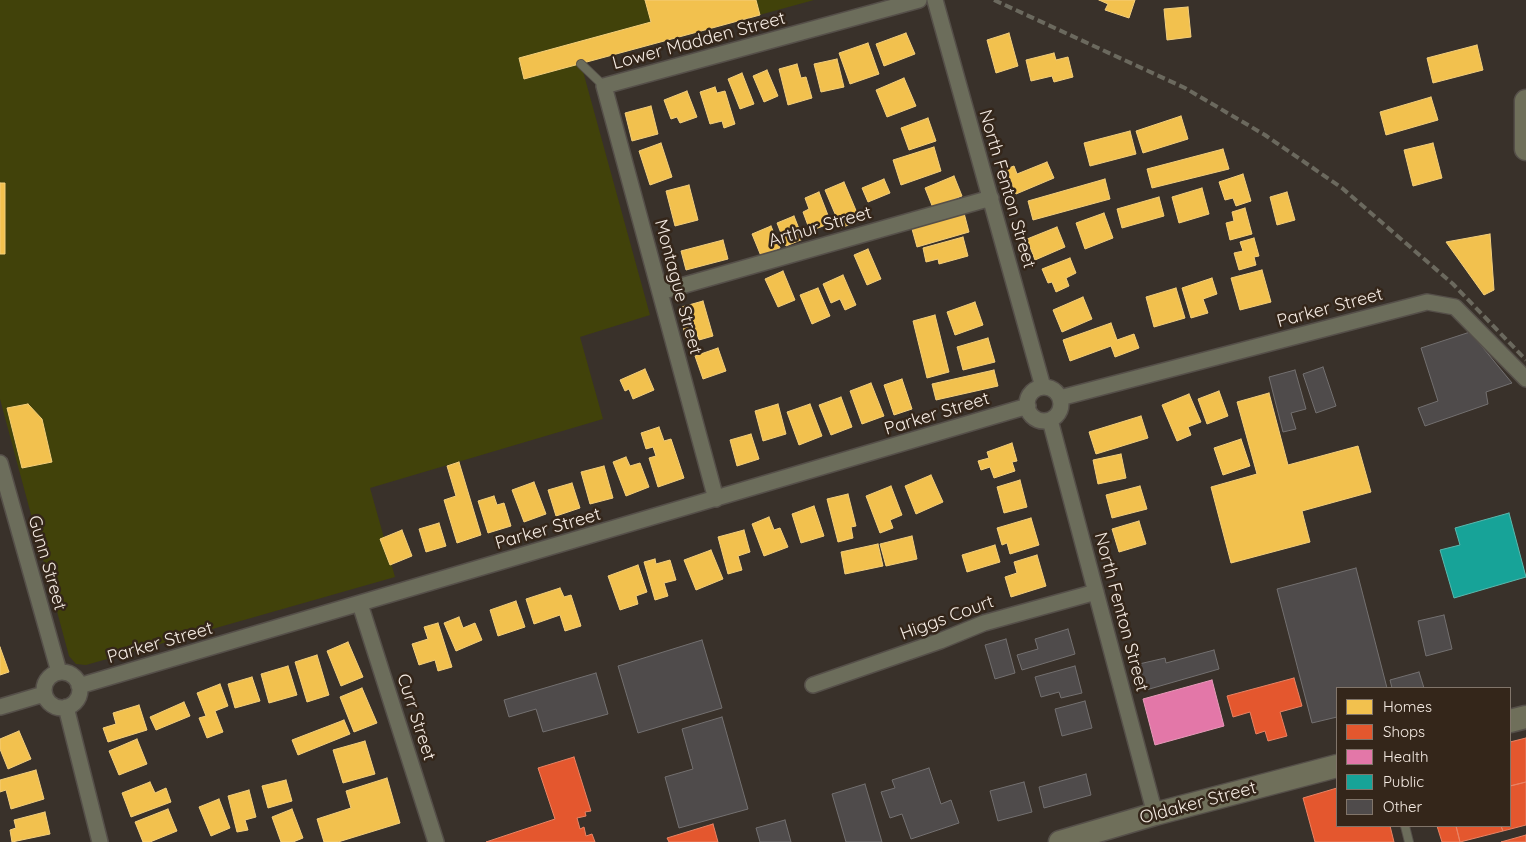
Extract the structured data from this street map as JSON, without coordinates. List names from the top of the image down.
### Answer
{
  "streets": {
    "main road": ["Oldaker Street"],
    "street": [
      "Lower Madden Street",
      "North Fenton Street",
      "Arthur Street",
      "Montague Street",
      "Parker Street",
      "Gunn Street",
      "Higgs Court",
      "Curr Street"
    ]
  },
  "crossings": [
    ["Lower Madden Street", "Montague Street"],
    ["North Fenton Street", "Arthur Street"],
    ["North Fenton Street", "Parker Street"],
    ["North Fenton Street", "Higgs Court"],
    ["North Fenton Street", "Oldaker Street"],
    ["Arthur Street", "Montague Street"],
    ["Montague Street", "Parker Street"],
    ["Parker Street", "Gunn Street"],
    ["Parker Street", "Curr Street"]
  ],
  "legend": [
    "Homes",
    "Shops",
    "Health",
    "Public",
    "Other"
  ]
}
